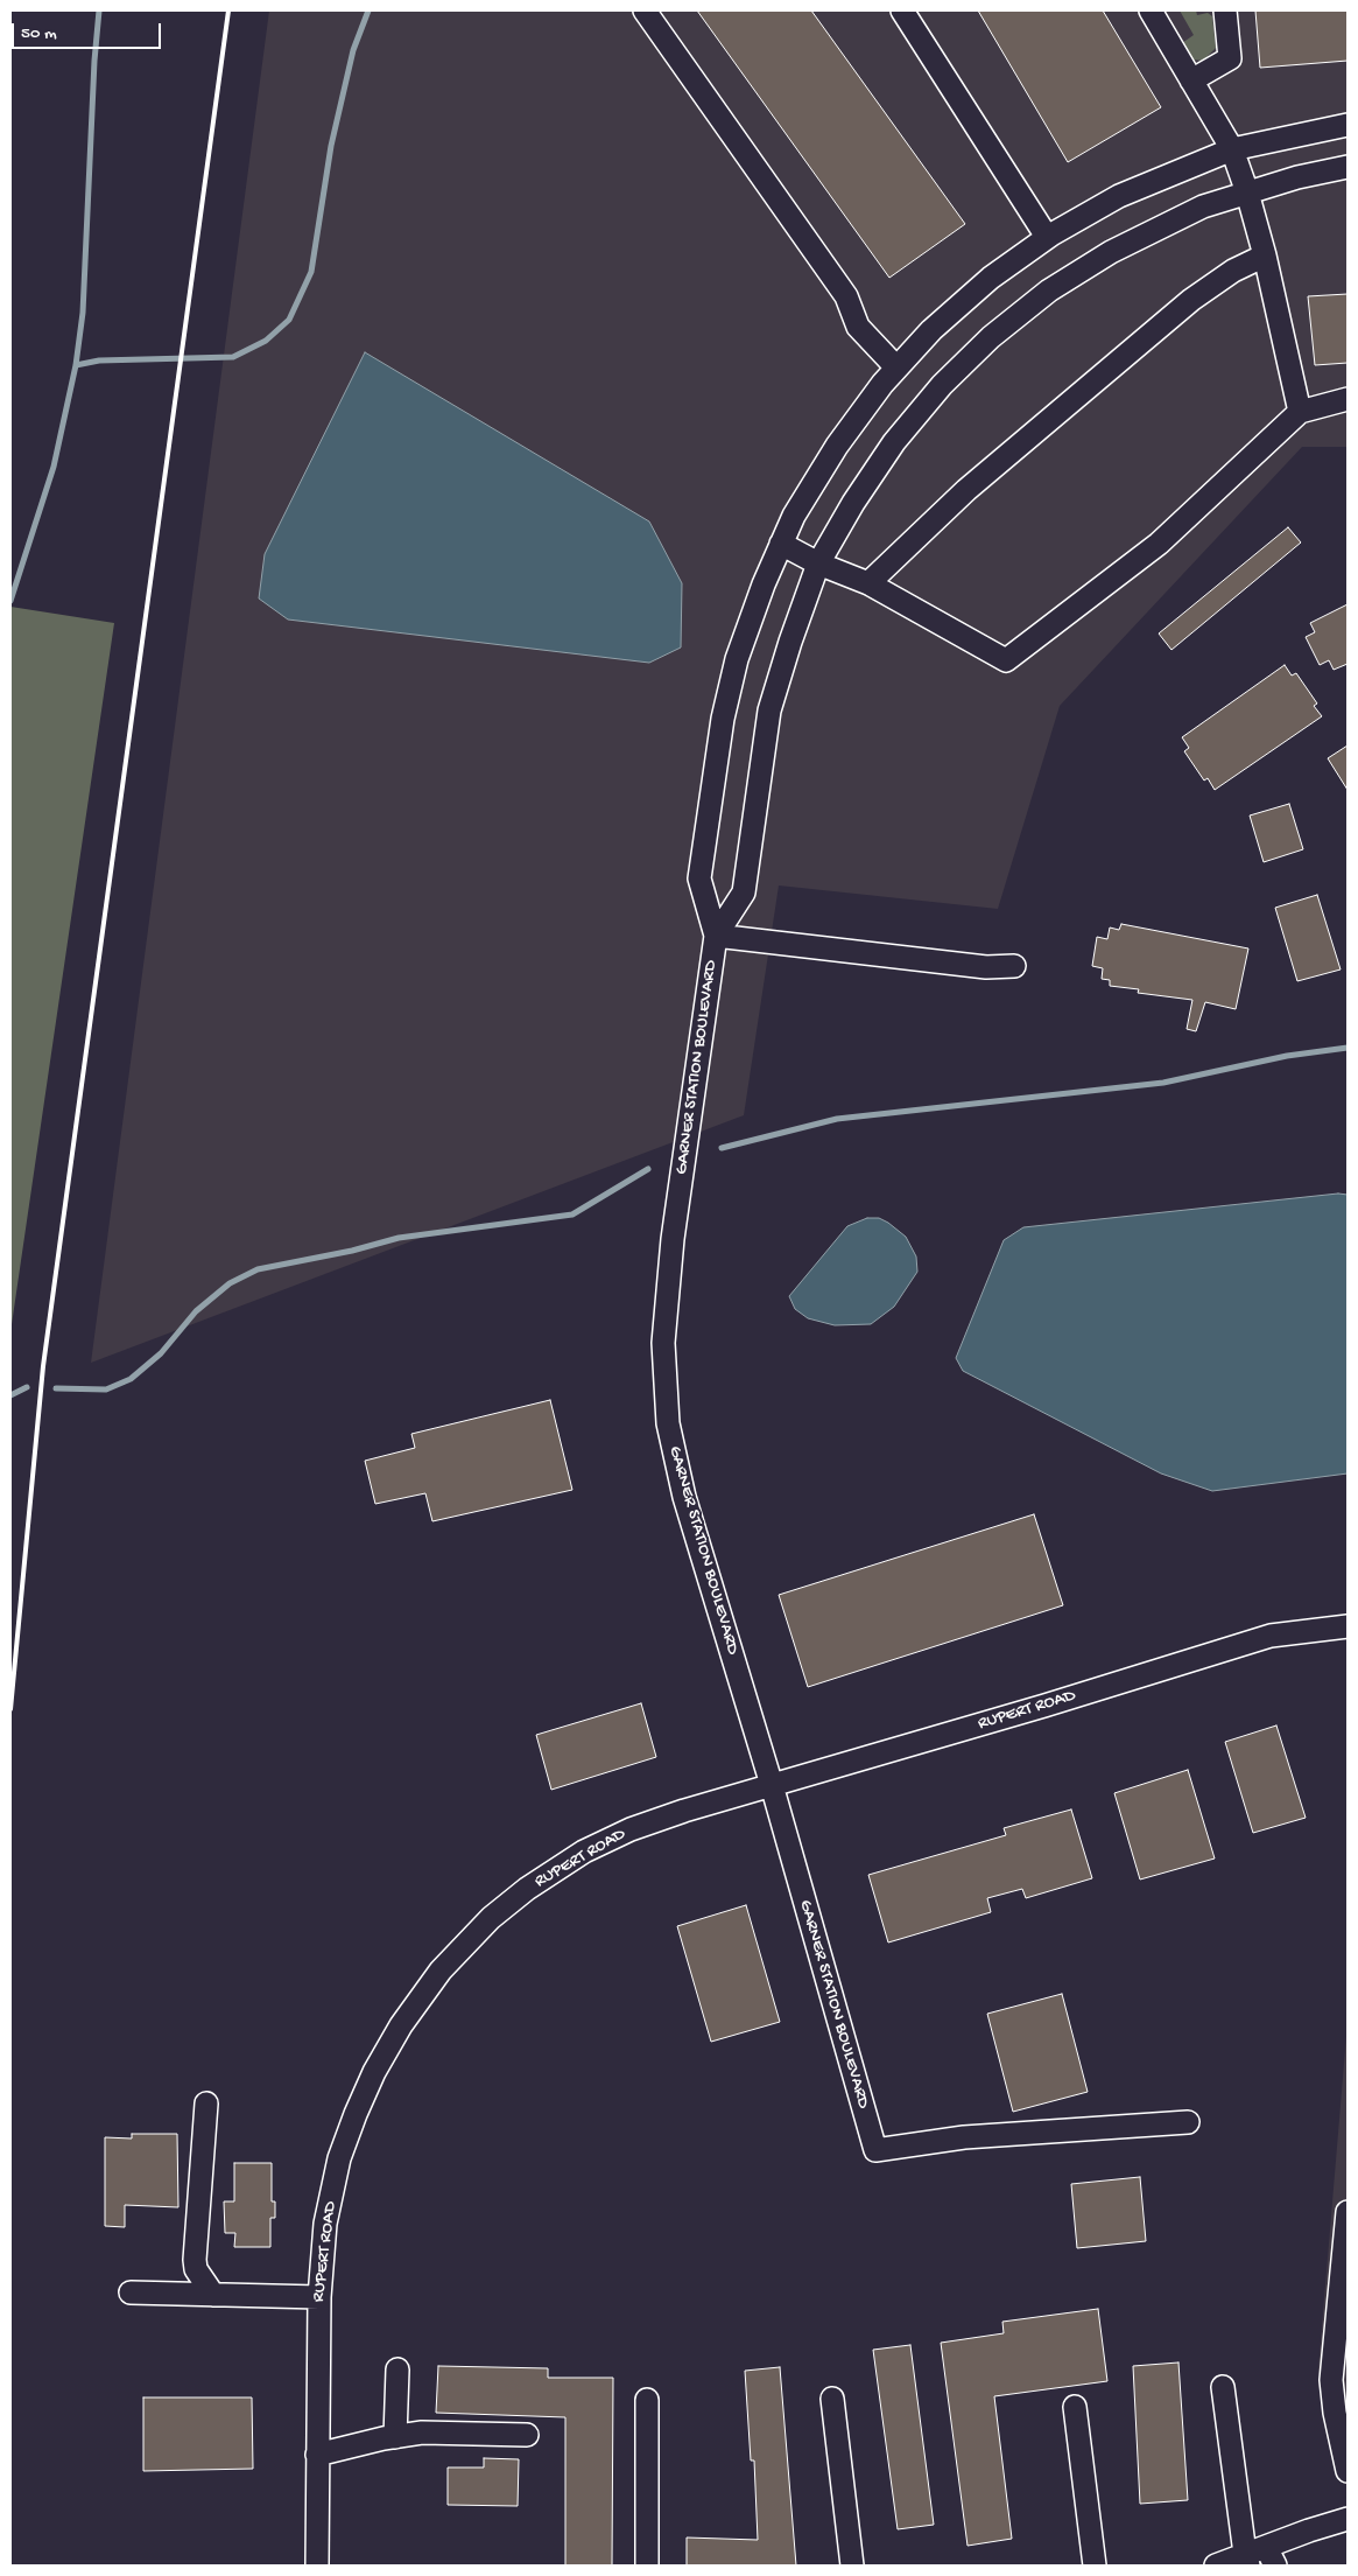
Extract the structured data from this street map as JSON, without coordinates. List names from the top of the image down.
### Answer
{
  "streets": {
    "street": ["GARNER STATION BOULEVARD", "RUPERT ROAD"]
  },
  "crossings": [
    ["GARNER STATION BOULEVARD", "RUPERT ROAD"]
  ],
  "scale_bar": "50 m"
}
